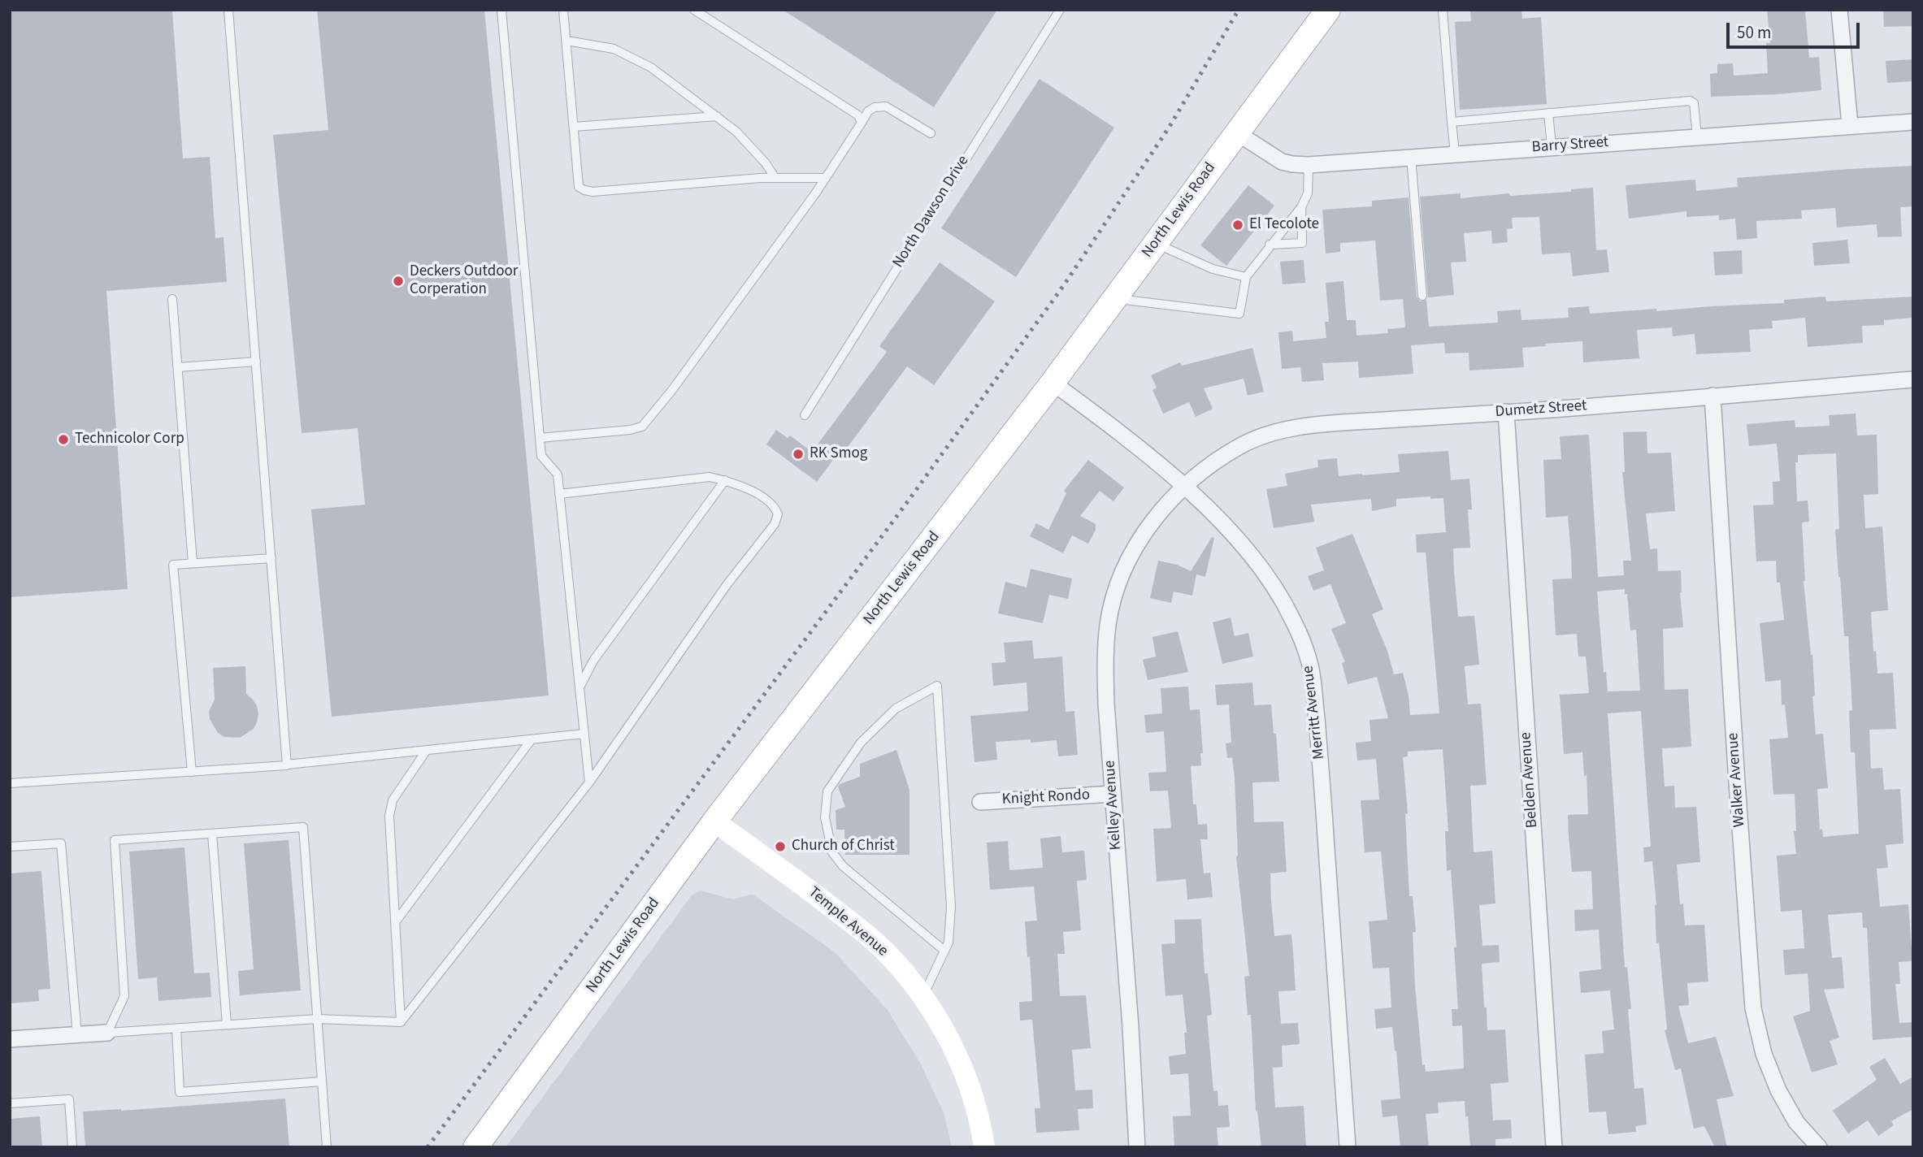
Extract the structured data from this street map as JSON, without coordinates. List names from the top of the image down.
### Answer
{
  "streets": {
    "main road": ["North Lewis Road", "Temple Avenue"],
    "street": [
      "Barry Street",
      "Dumetz Street",
      "Merritt Avenue",
      "Belden Avenue",
      "Walker Avenue",
      "Knight Rondo",
      "Kelley Avenue"
    ],
    "lane": ["North Dawson Drive"]
  },
  "crossings": [
    ["Barry Street", "North Lewis Road"],
    ["North Lewis Road", "Merritt Avenue"],
    ["North Lewis Road", "Temple Avenue"],
    ["Dumetz Street", "Merritt Avenue"],
    ["Dumetz Street", "Belden Avenue"],
    ["Dumetz Street", "Walker Avenue"],
    ["Dumetz Street", "Kelley Avenue"],
    ["Merritt Avenue", "Kelley Avenue"],
    ["Knight Rondo", "Kelley Avenue"]
  ],
  "places": [
    "El Tecolote",
    "Deckers Outdoor Corperation",
    "Technicolor Corp",
    "RK Smog",
    "Church of Christ"
  ],
  "scale_bar": "50 m"
}
